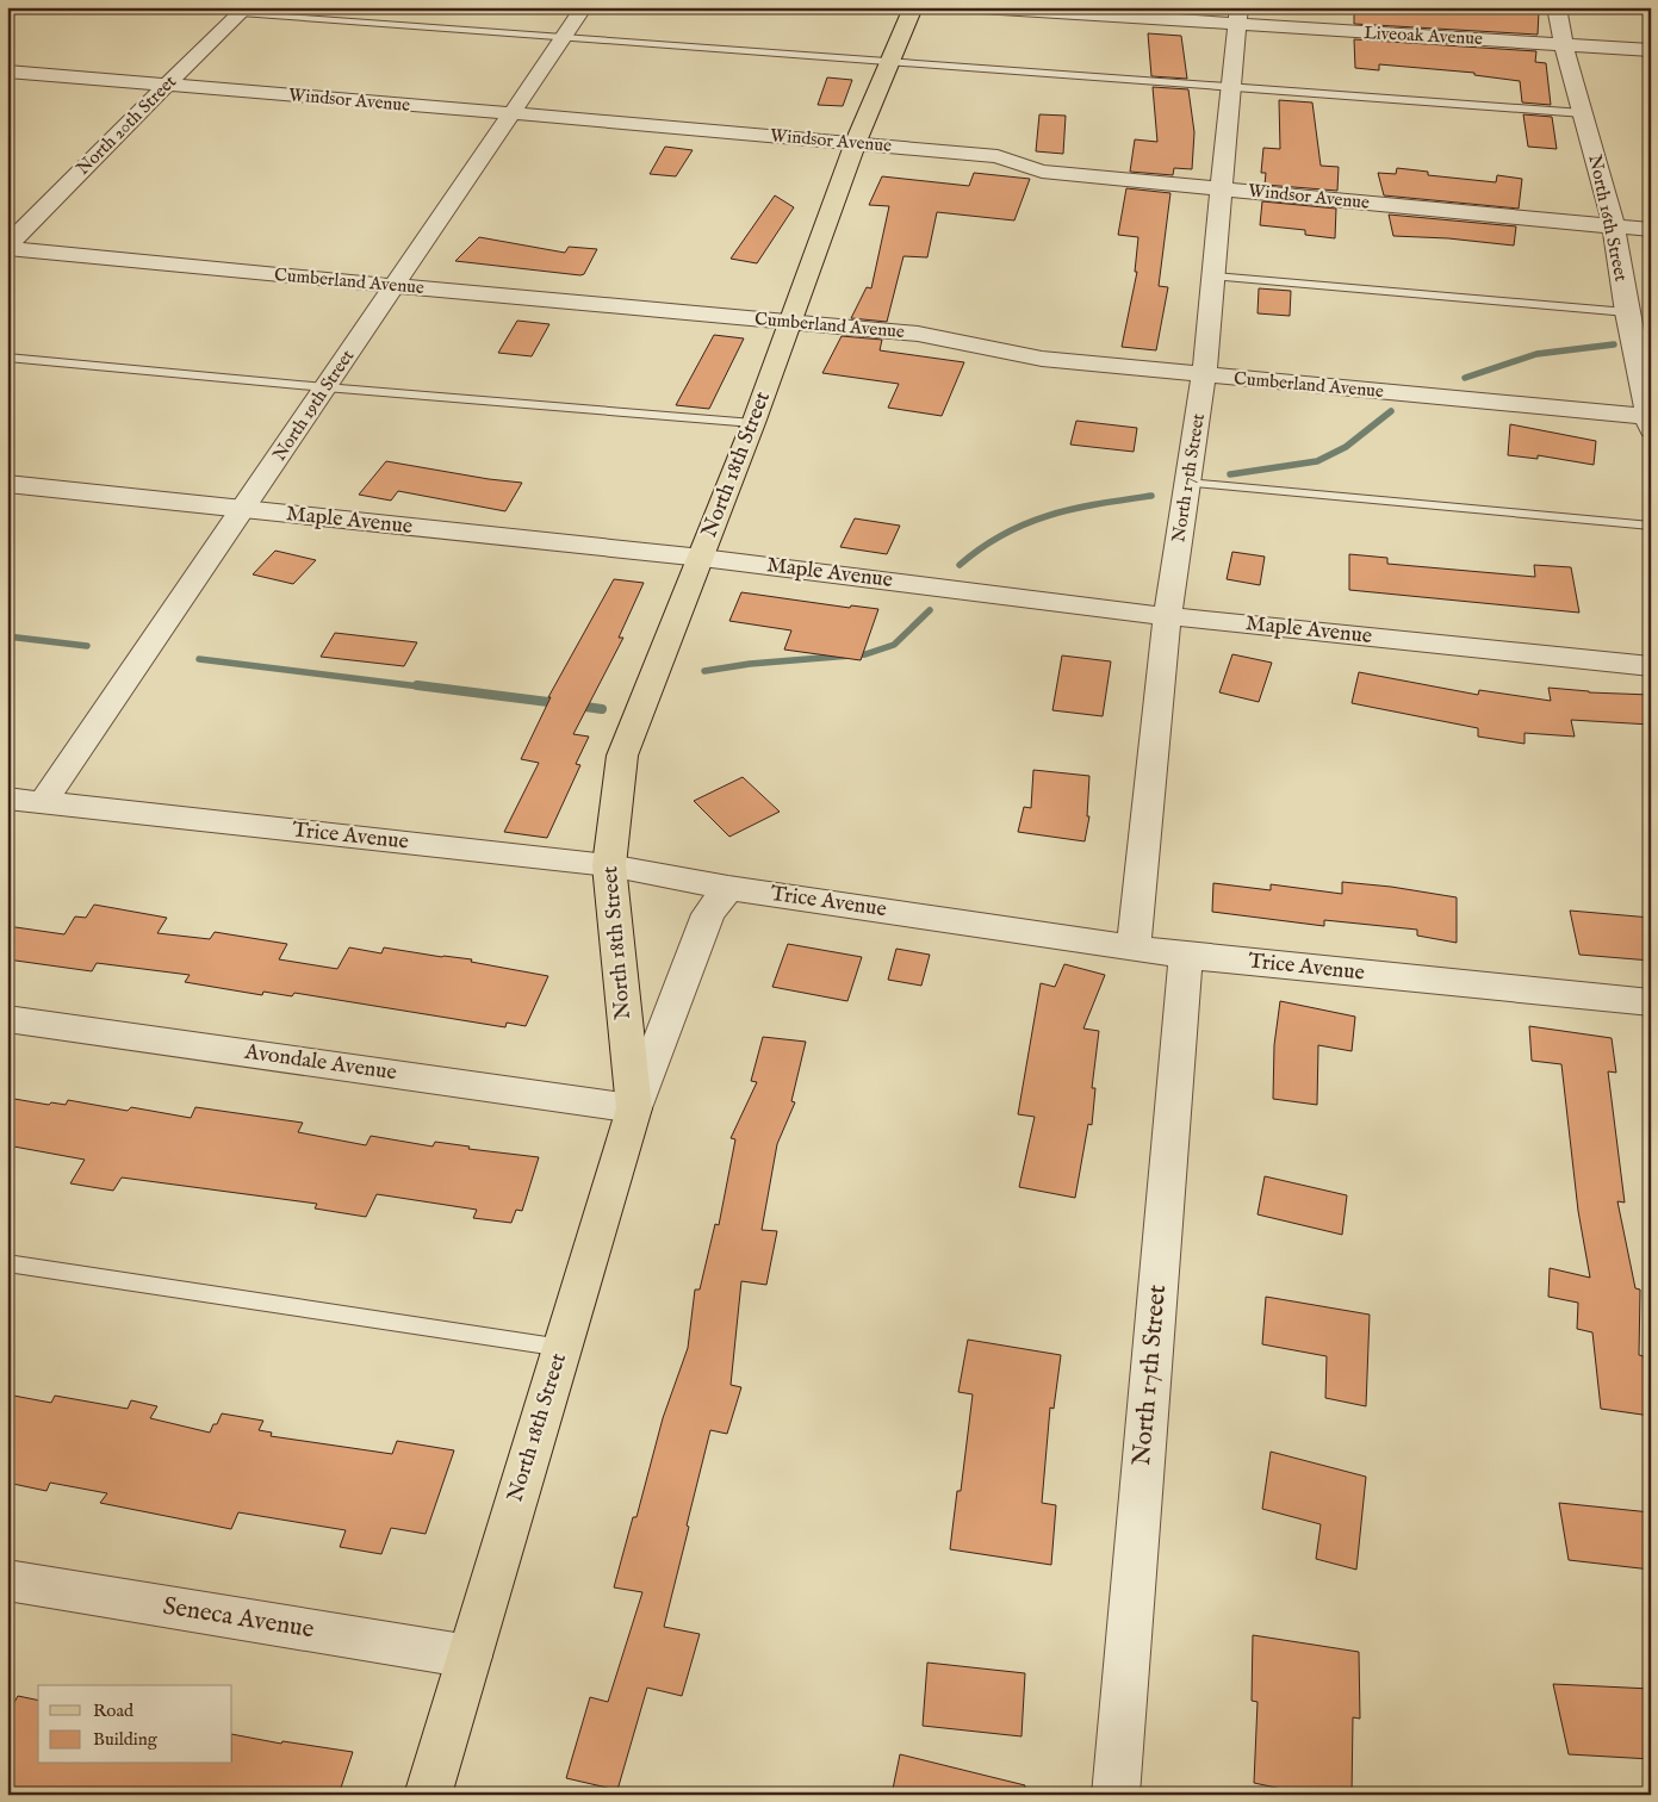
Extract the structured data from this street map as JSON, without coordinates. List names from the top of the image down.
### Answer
{
  "streets": {
    "main road": ["North 18th Street"],
    "street": [
      "Liveoak Avenue",
      "Windsor Avenue",
      "North 20th Street",
      "North 16th Street",
      "Cumberland Avenue",
      "North 19th Street",
      "North 17th Street",
      "Maple Avenue",
      "Trice Avenue",
      "Avondale Avenue",
      "Seneca Avenue"
    ]
  },
  "crossings": [
    ["Liveoak Avenue", "North 16th Street"],
    ["Liveoak Avenue", "North 17th Street"],
    ["Windsor Avenue", "North 20th Street"],
    ["Windsor Avenue", "North 16th Street"],
    ["Windsor Avenue", "North 19th Street"],
    ["Windsor Avenue", "North 18th Street"],
    ["Windsor Avenue", "North 17th Street"],
    ["North 20th Street", "Cumberland Avenue"],
    ["North 16th Street", "Cumberland Avenue"],
    ["Cumberland Avenue", "North 19th Street"],
    ["Cumberland Avenue", "North 18th Street"],
    ["Cumberland Avenue", "North 17th Street"],
    ["North 19th Street", "Maple Avenue"],
    ["North 19th Street", "Trice Avenue"],
    ["North 18th Street", "Maple Avenue"],
    ["North 18th Street", "Trice Avenue"],
    ["North 18th Street", "Avondale Avenue"],
    ["North 18th Street", "Seneca Avenue"],
    ["North 17th Street", "Maple Avenue"],
    ["North 17th Street", "Trice Avenue"]
  ],
  "legend": ["Road", "Building"]
}
